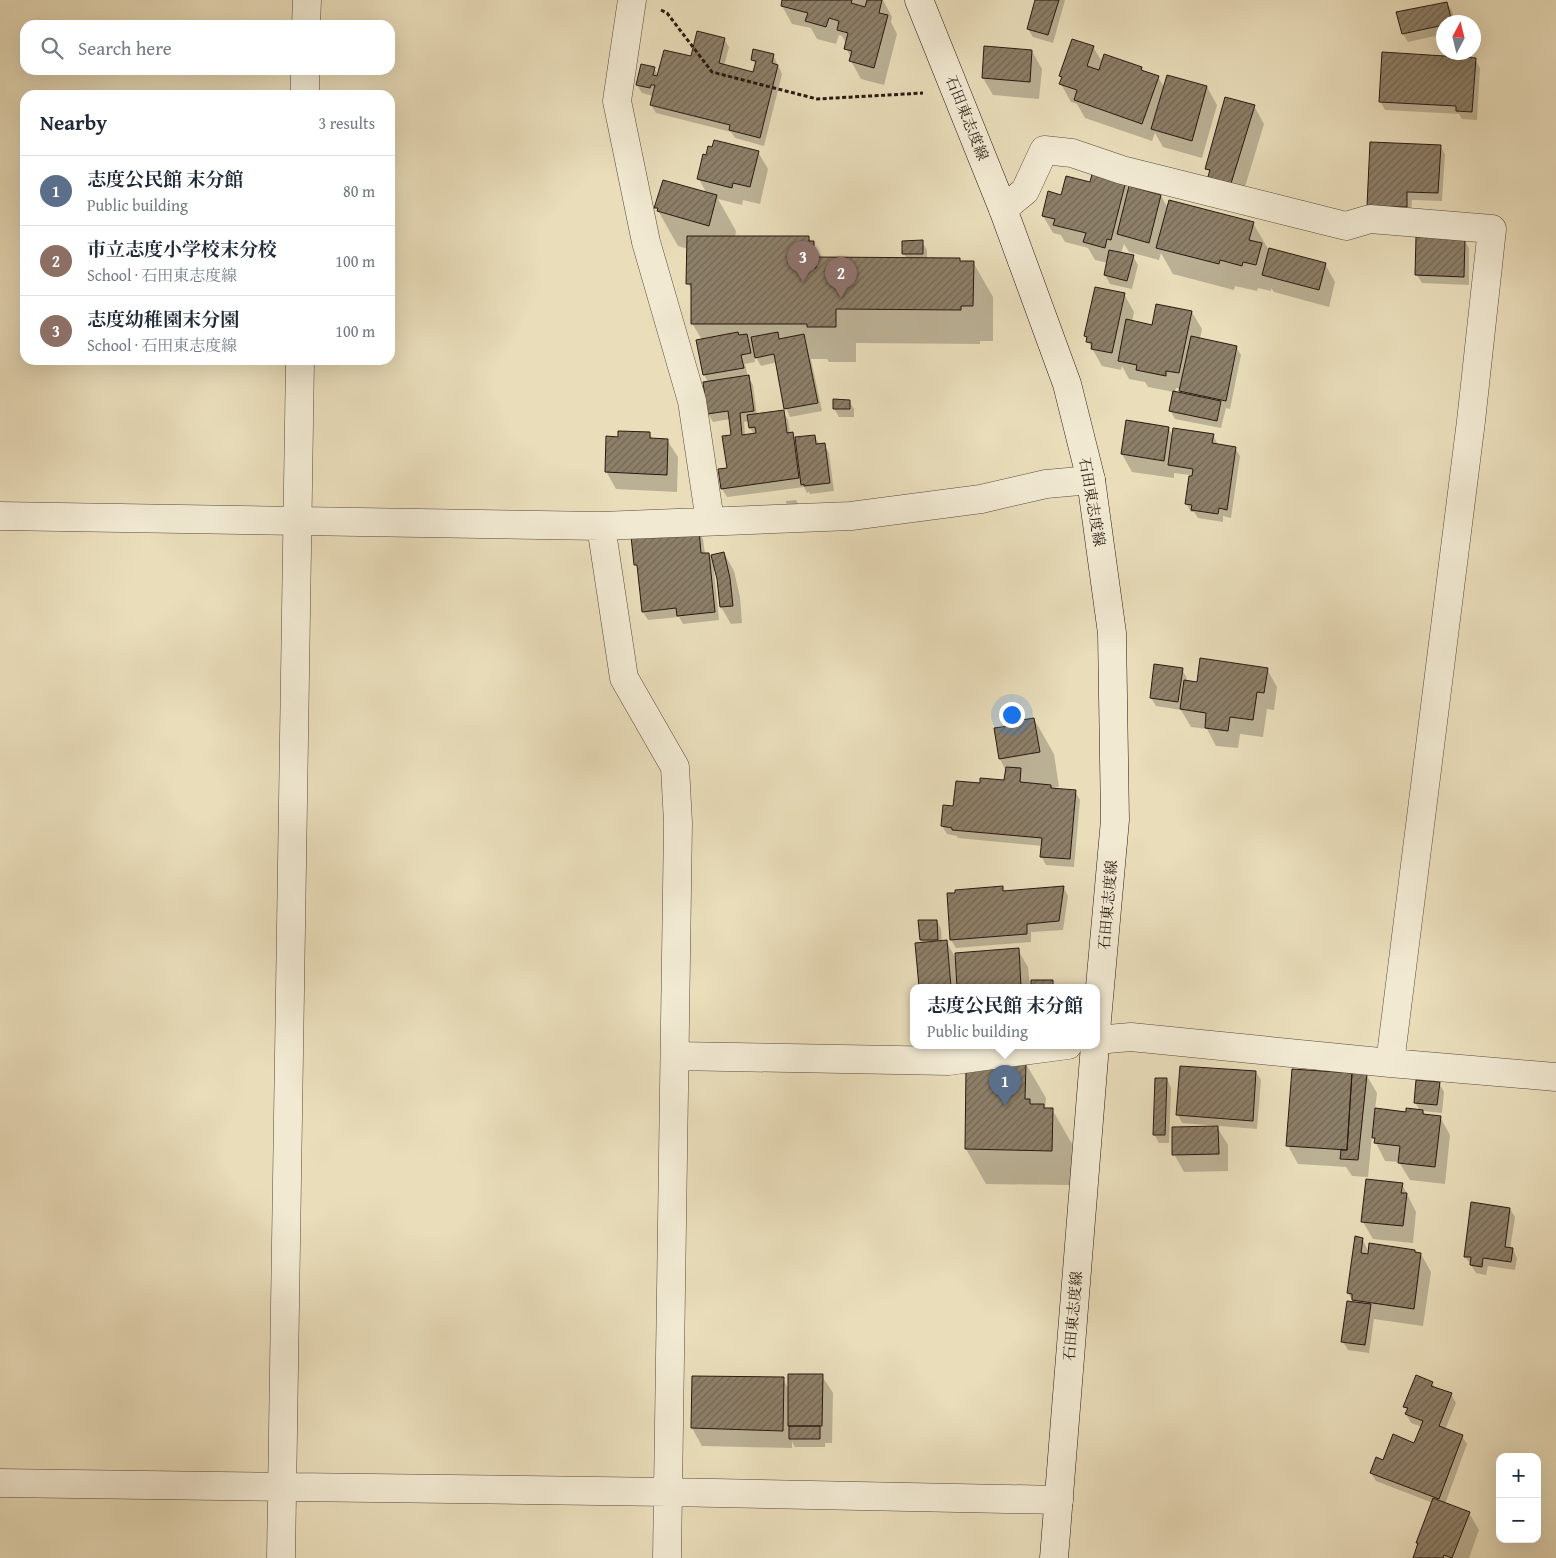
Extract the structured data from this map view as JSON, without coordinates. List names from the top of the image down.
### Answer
{
  "streets": {
    "street": ["石田東志度線"]
  },
  "north": "top",
  "page": {
    "search": "Search here",
    "heading": ["Nearby", "3 results"],
    "list": [
      {
        "mark": "1",
        "name": "志度公民館 末分館",
        "note": "Public building",
        "value": "80 m"
      },
      {
        "mark": "2",
        "name": "市立志度小学校末分校",
        "note": "School · 石田東志度線",
        "value": "100 m"
      },
      {
        "mark": "3",
        "name": "志度幼稚園末分園",
        "note": "School · 石田東志度線",
        "value": "100 m"
      }
    ],
    "pins": ["3", "2", "1"],
    "popup": ["志度公民館 末分館", "Public building"],
    "map_buttons": ["+", "−"]
  }
}
